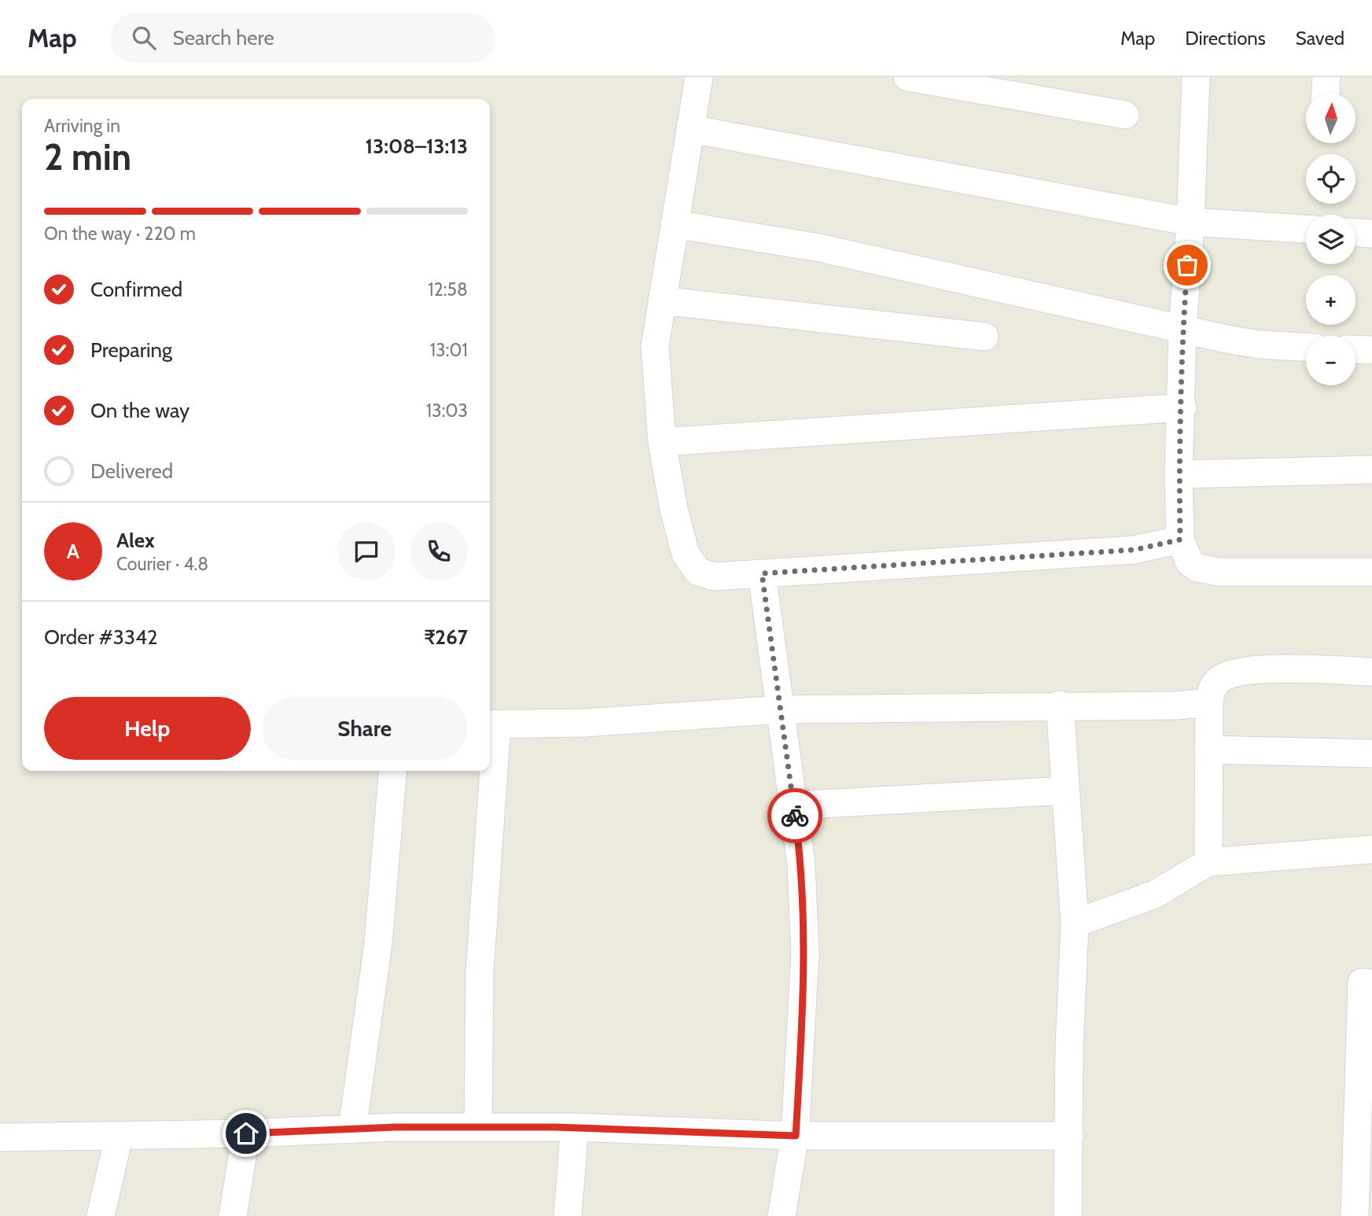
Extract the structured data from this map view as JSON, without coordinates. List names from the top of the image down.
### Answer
{
  "north": "top",
  "page": {
    "header": "Map",
    "search": "Search here",
    "nav": ["Map", "Directions", "Saved"],
    "map_buttons": ["+", "−"],
    "heading": ["2 min", "Arriving in", "13:08–13:13"],
    "panel": [
      "Alex",
      "Courier · 4.8",
      "Order #3342",
      "₹267"
    ],
    "bar": "On the way · 220 m",
    "list": [
      ["Confirmed", "12:58"],
      ["Preparing", "13:01"],
      ["On the way", "13:03"],
      "Delivered"
    ],
    "round": "A",
    "buttons": ["Help", "Share"]
  }
}
